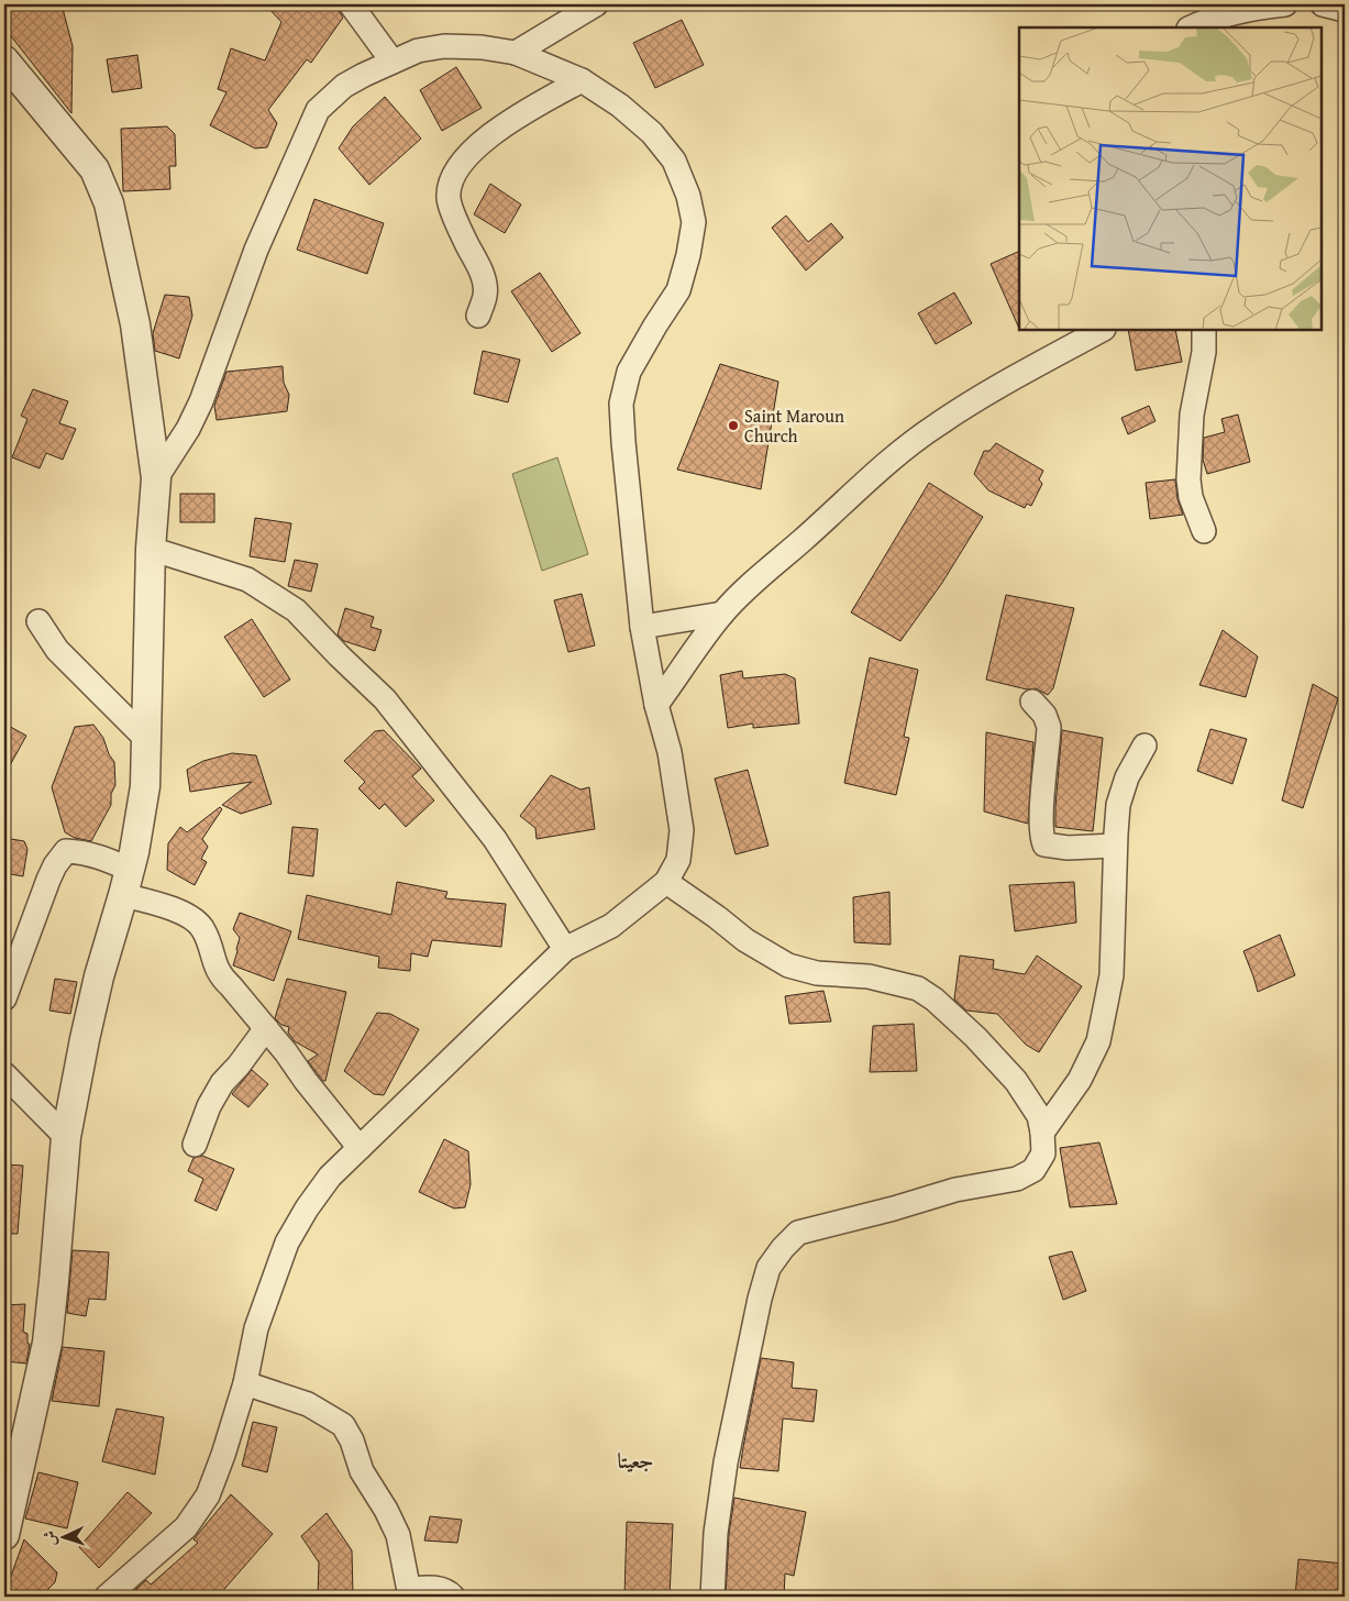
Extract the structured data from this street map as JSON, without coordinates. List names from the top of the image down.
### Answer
{
  "districts": ["جعيتا"],
  "places": ["Saint Maroun Church"],
  "north": "left"
}
